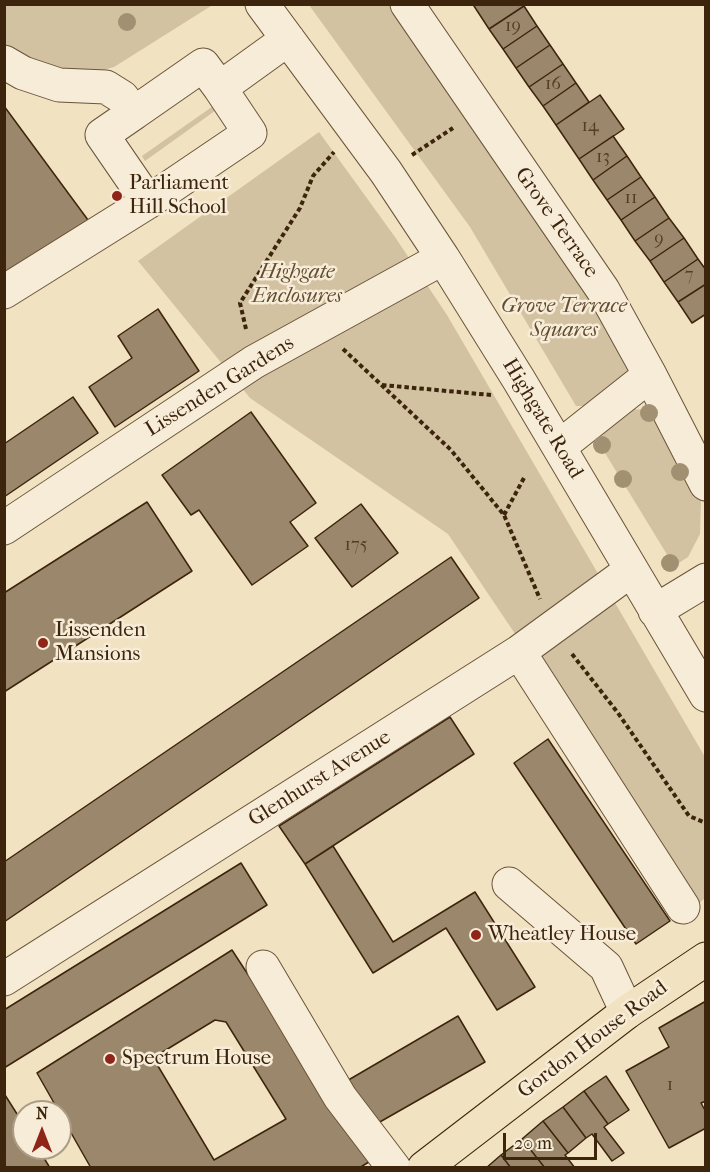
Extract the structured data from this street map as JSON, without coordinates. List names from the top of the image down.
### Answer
{
  "streets": {
    "main road": ["Gordon House Road"],
    "street": [
      "Grove Terrace",
      "Lissenden Gardens",
      "Highgate Road",
      "Glenhurst Avenue"
    ]
  },
  "crossings": [
    ["Lissenden Gardens", "Highgate Road"],
    ["Highgate Road", "Glenhurst Avenue"]
  ],
  "parks": ["Highgate Enclosures", "Grove Terrace Squares"],
  "places": [
    "Parliament Hill School",
    "Lissenden Mansions",
    "Wheatley House",
    "Spectrum House"
  ],
  "house_numbers": [
    "19",
    "16",
    "14",
    "13",
    "11",
    "9",
    "7",
    "175",
    "1"
  ],
  "scale_bar": "20 m",
  "north": "top"
}
